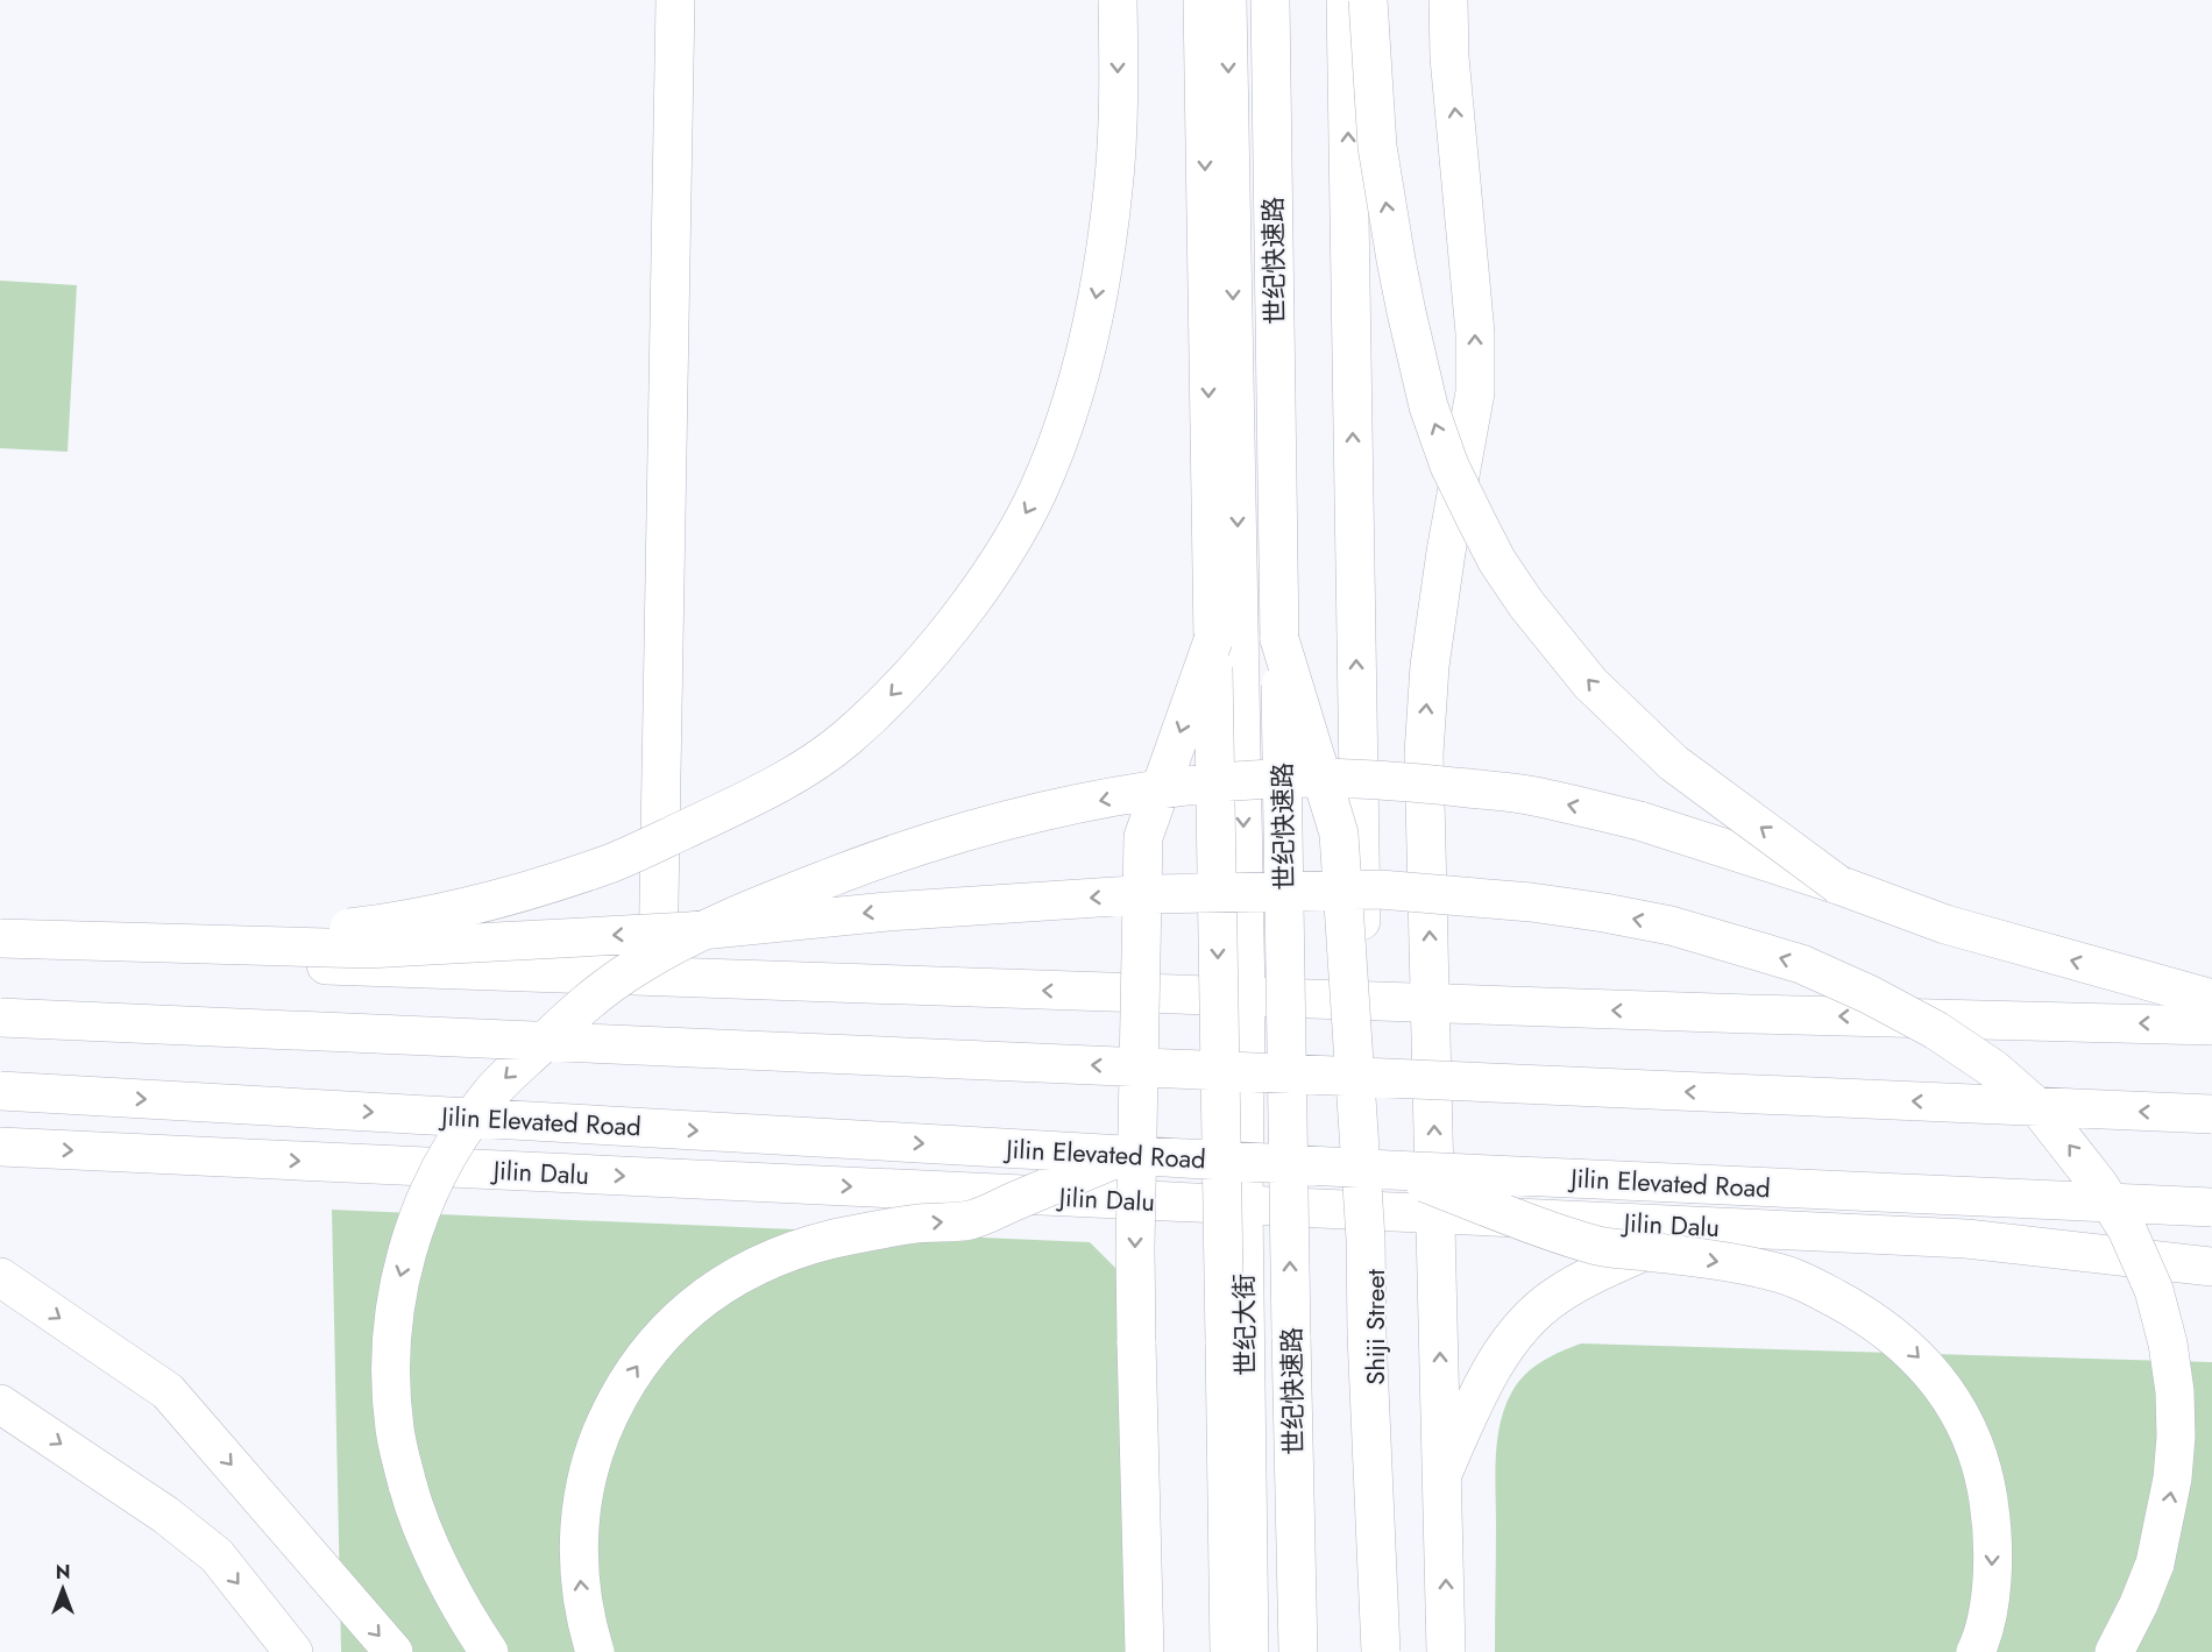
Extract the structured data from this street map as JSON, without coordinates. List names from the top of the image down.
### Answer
{
  "streets": {
    "main road": [
      "世纪快速路",
      "Jilin Elevated Road",
      "Jilin Dalu",
      "世纪大街",
      "Shiji Street"
    ]
  },
  "crossings": [
    ["Jilin Dalu", "世纪大街"],
    ["Jilin Dalu", "Shiji Street"]
  ],
  "north": "top"
}
